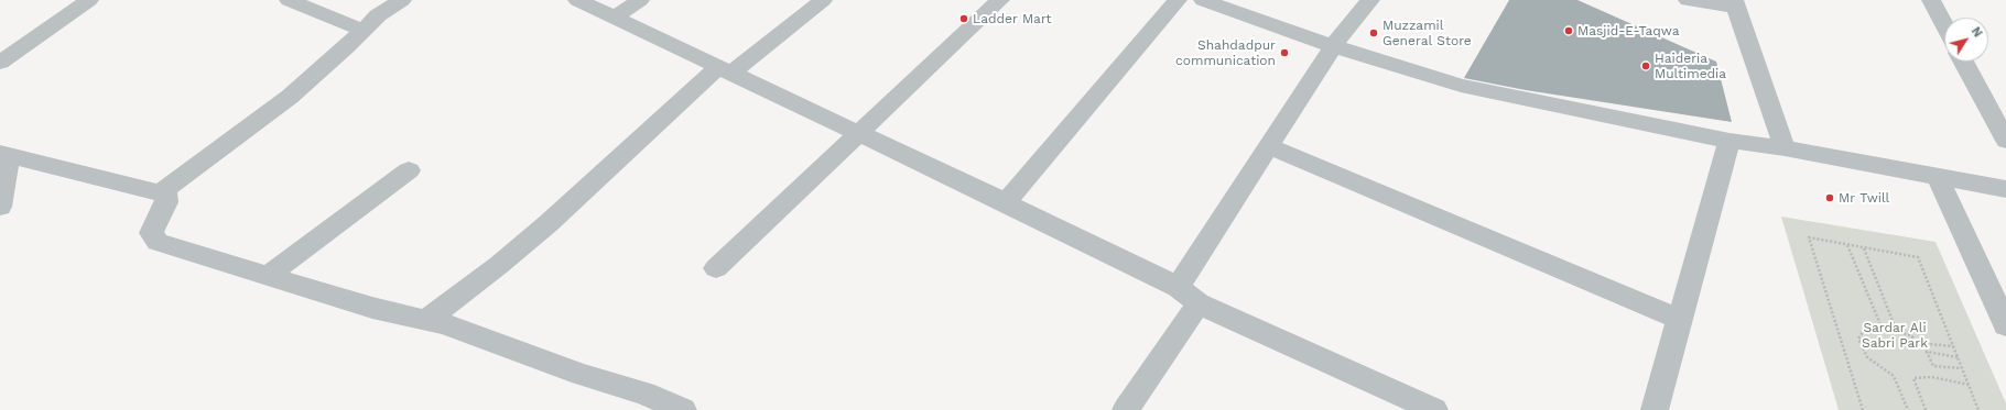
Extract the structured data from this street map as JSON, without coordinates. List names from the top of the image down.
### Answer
{
  "parks": ["Sardar Ali Sabri Park"],
  "places": [
    "Ladder Mart",
    "Masjid-E-Taqwa",
    "Muzzamil General Store",
    "Shahdadpur communication",
    "Haideria Multimedia",
    "Mr Twill"
  ],
  "north": "top right"
}
